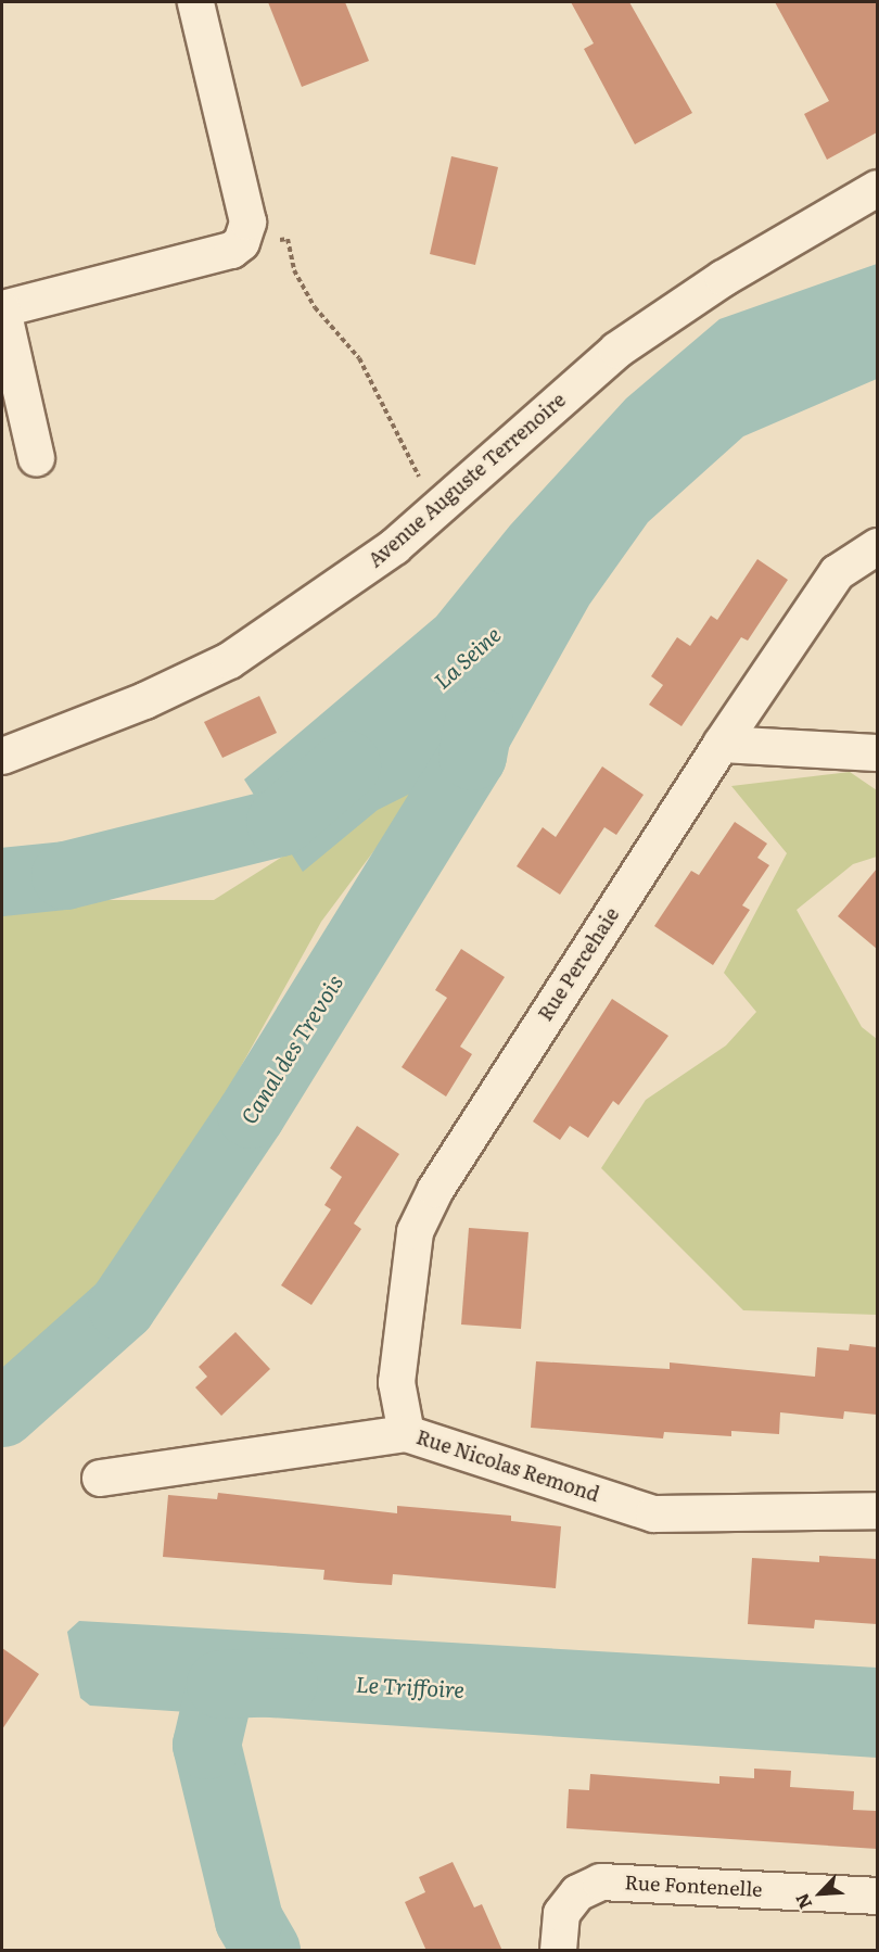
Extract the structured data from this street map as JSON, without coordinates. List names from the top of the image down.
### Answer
{
  "streets": {
    "street": [
      "Avenue Auguste Terrenoire",
      "Rue Percehaie",
      "Rue Nicolas Remond",
      "Rue Fontenelle"
    ]
  },
  "crossings": [
    ["Rue Percehaie", "Rue Nicolas Remond"]
  ],
  "water": ["La Seine", "Canal des Trevois", "Le Triffoire"],
  "north": "bottom left"
}
